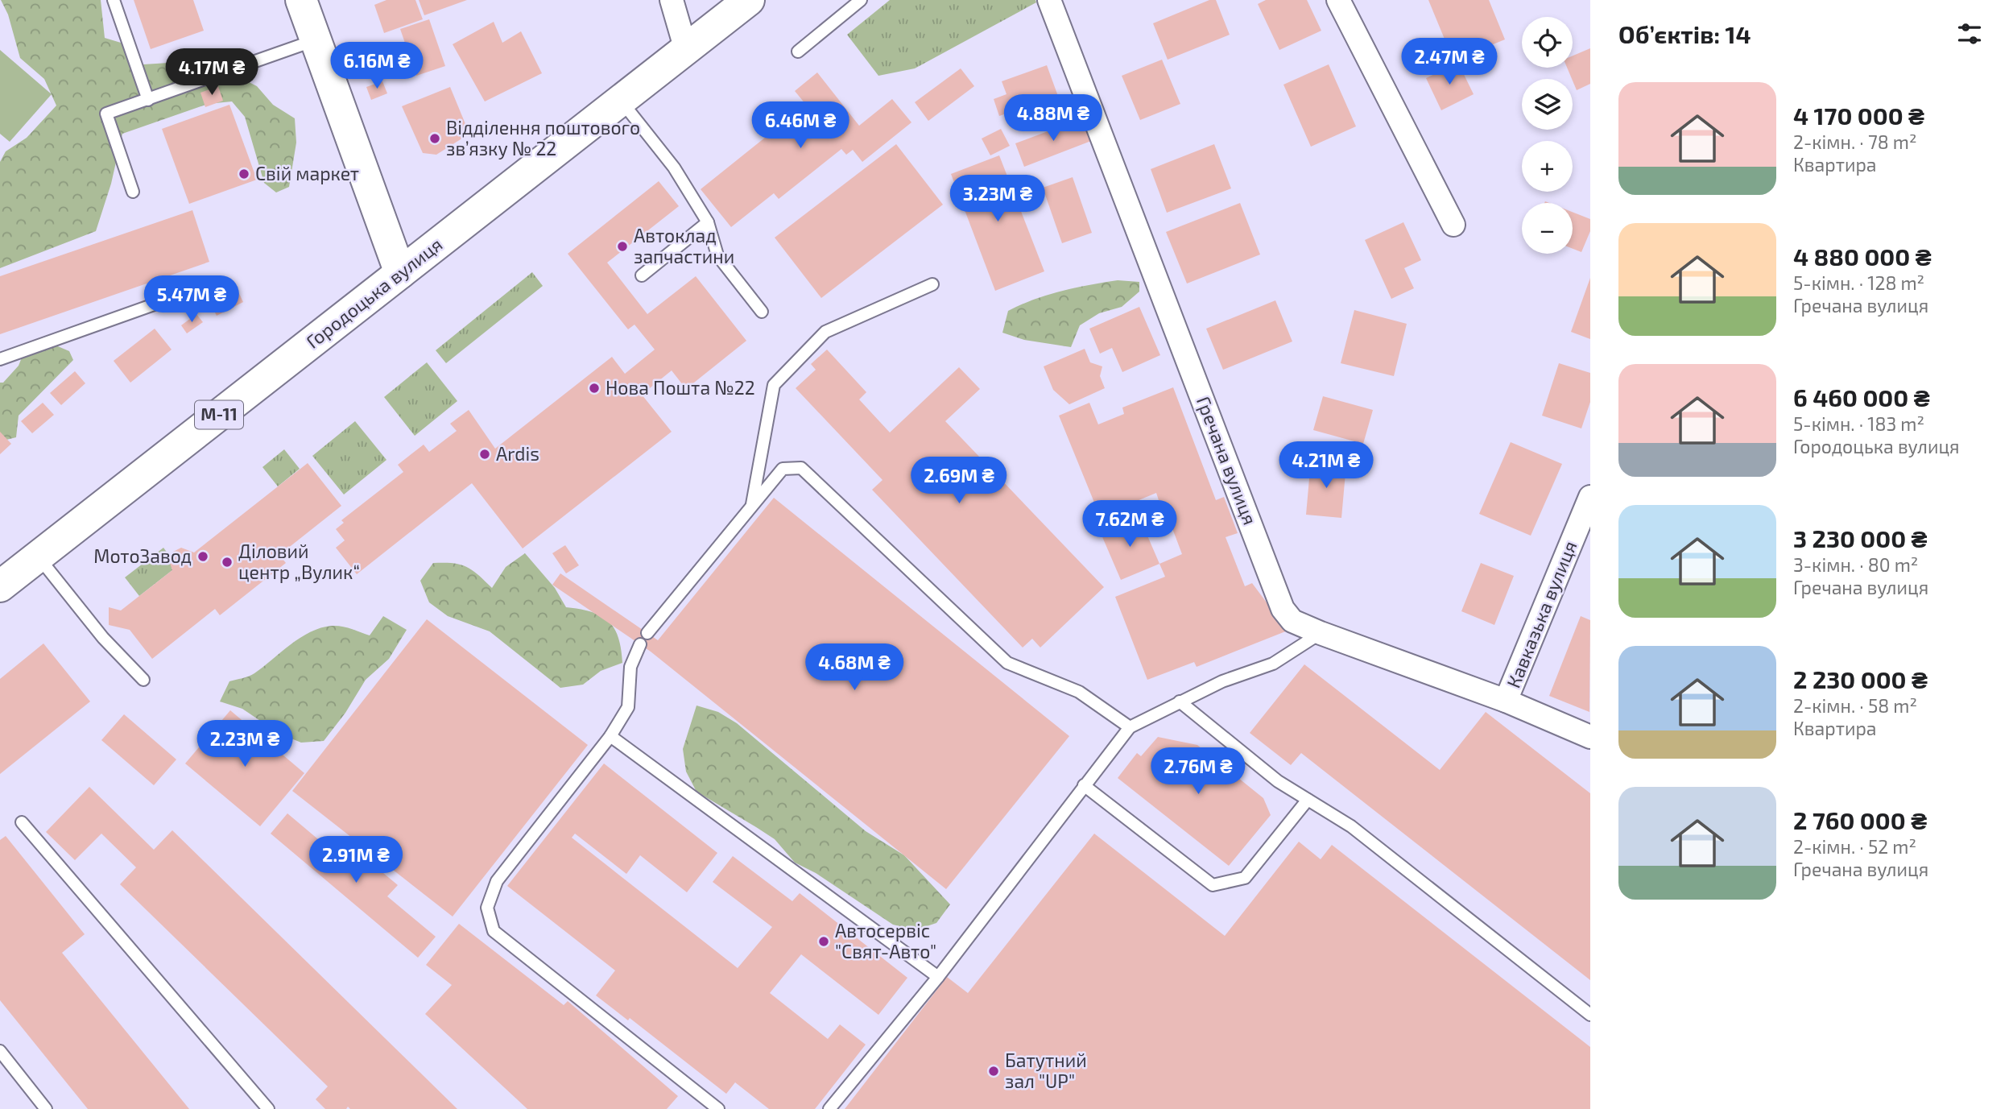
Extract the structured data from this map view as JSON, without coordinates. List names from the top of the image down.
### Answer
{
  "streets": {
    "main road": ["Городоцька вулиця", "М-11"],
    "street": ["Гречана вулиця", "Кавказька вулиця"]
  },
  "crossings": [
    ["Гречана вулиця", "Кавказька вулиця"]
  ],
  "places": [
    "Відділення поштового зв’язку № 22",
    "Свій маркет",
    "Автоклад запчастини",
    "Нова Пошта №22",
    "Ardis",
    "МотоЗавод",
    "Діловий центр „Вулик“",
    "Автосервіс \"Свят-Авто\"",
    "Батутний зал \"UP\""
  ],
  "page": {
    "heading": "Об’єктів: 14",
    "map_buttons": ["+", "−"],
    "price": [
      "2.47M ₴",
      "6.16M ₴",
      "4.17M ₴",
      "4.88M ₴",
      "6.46M ₴",
      "3.23M ₴",
      "5.47M ₴",
      "4.21M ₴",
      "2.69M ₴",
      "7.62M ₴",
      "4.68M ₴",
      "2.23M ₴",
      "2.76M ₴",
      "2.91M ₴"
    ],
    "list": [
      {
        "name": "4 170 000 ₴",
        "note": "2-кімн. · 78 m² · Квартира"
      },
      {
        "name": "4 880 000 ₴",
        "note": "5-кімн. · 128 m² · Гречана вулиця"
      },
      {
        "name": "6 460 000 ₴",
        "note": "5-кімн. · 183 m² · Городоцька вулиця"
      },
      {
        "name": "3 230 000 ₴",
        "note": "3-кімн. · 80 m² · Гречана вулиця"
      },
      {
        "name": "2 230 000 ₴",
        "note": "2-кімн. · 58 m² · Квартира"
      },
      {
        "name": "2 760 000 ₴",
        "note": "2-кімн. · 52 m² · Гречана вулиця"
      }
    ]
  }
}
